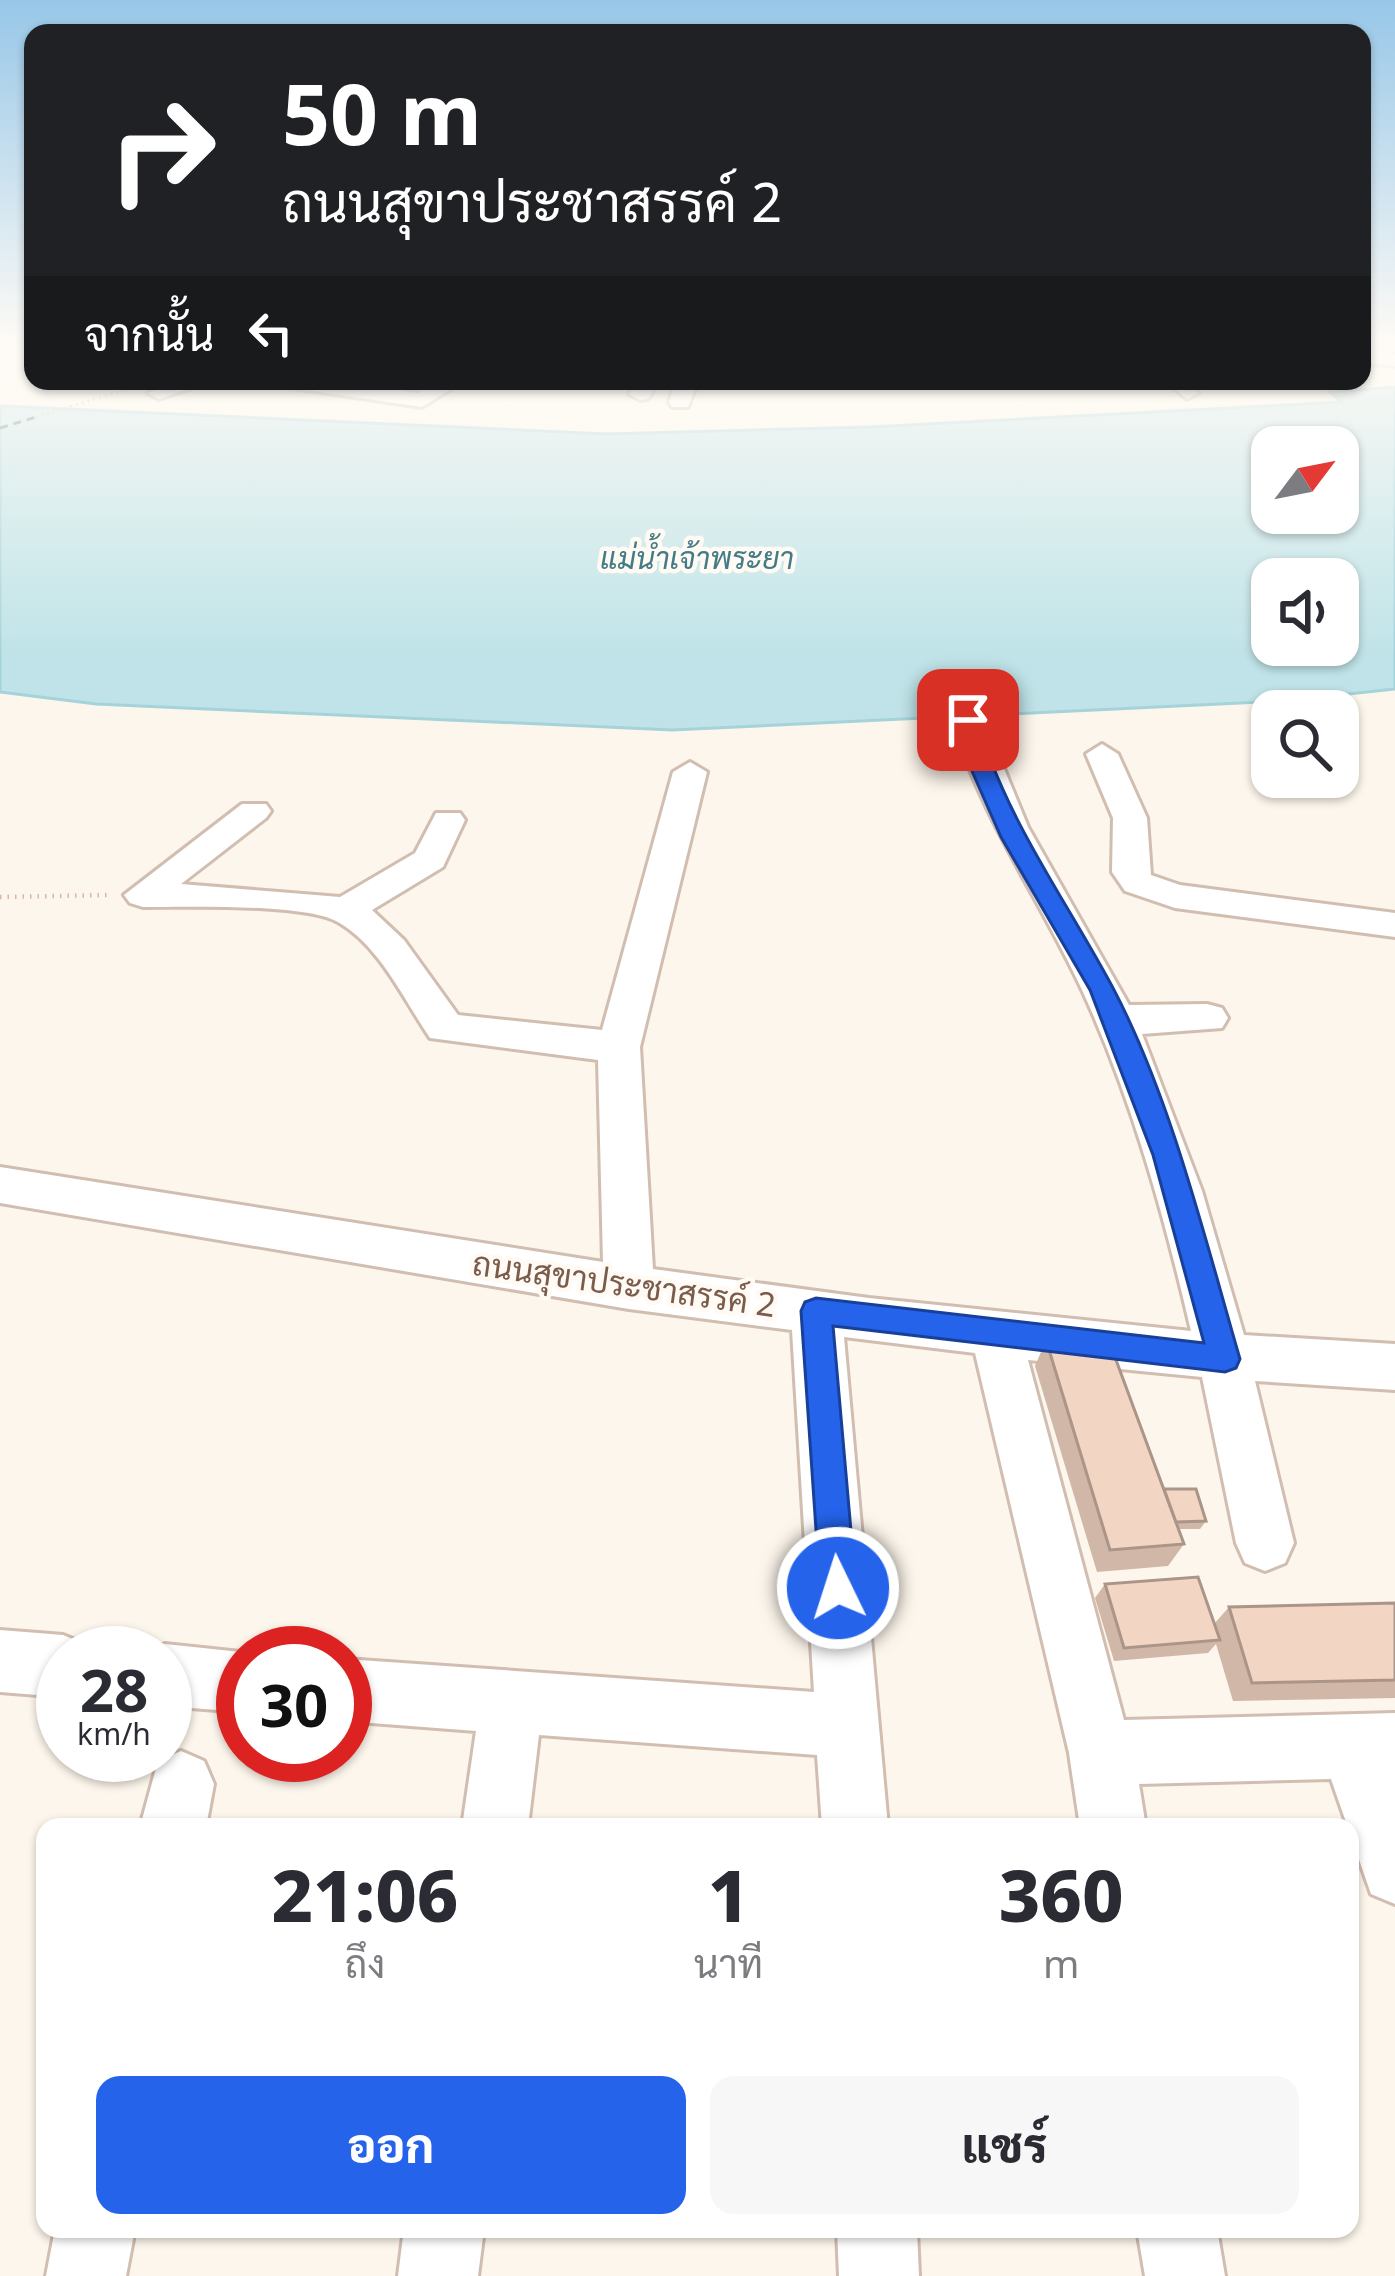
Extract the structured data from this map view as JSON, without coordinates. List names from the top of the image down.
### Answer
{
  "streets": {
    "street": ["ถนนสุขาประชาสรรค์ 2"]
  },
  "water": ["แม่น้ำเจ้าพระยา"],
  "north": "top right",
  "page": {
    "turn": ["50 m", "ถนนสุขาประชาสรรค์ 2"],
    "then": "จากนั้น",
    "speed": "28 km/h",
    "limit": "30",
    "eta": [
      "21:06",
      "ถึง",
      "1",
      "นาที",
      "360",
      "m"
    ],
    "buttons": ["ออก", "แชร์"]
  }
}
